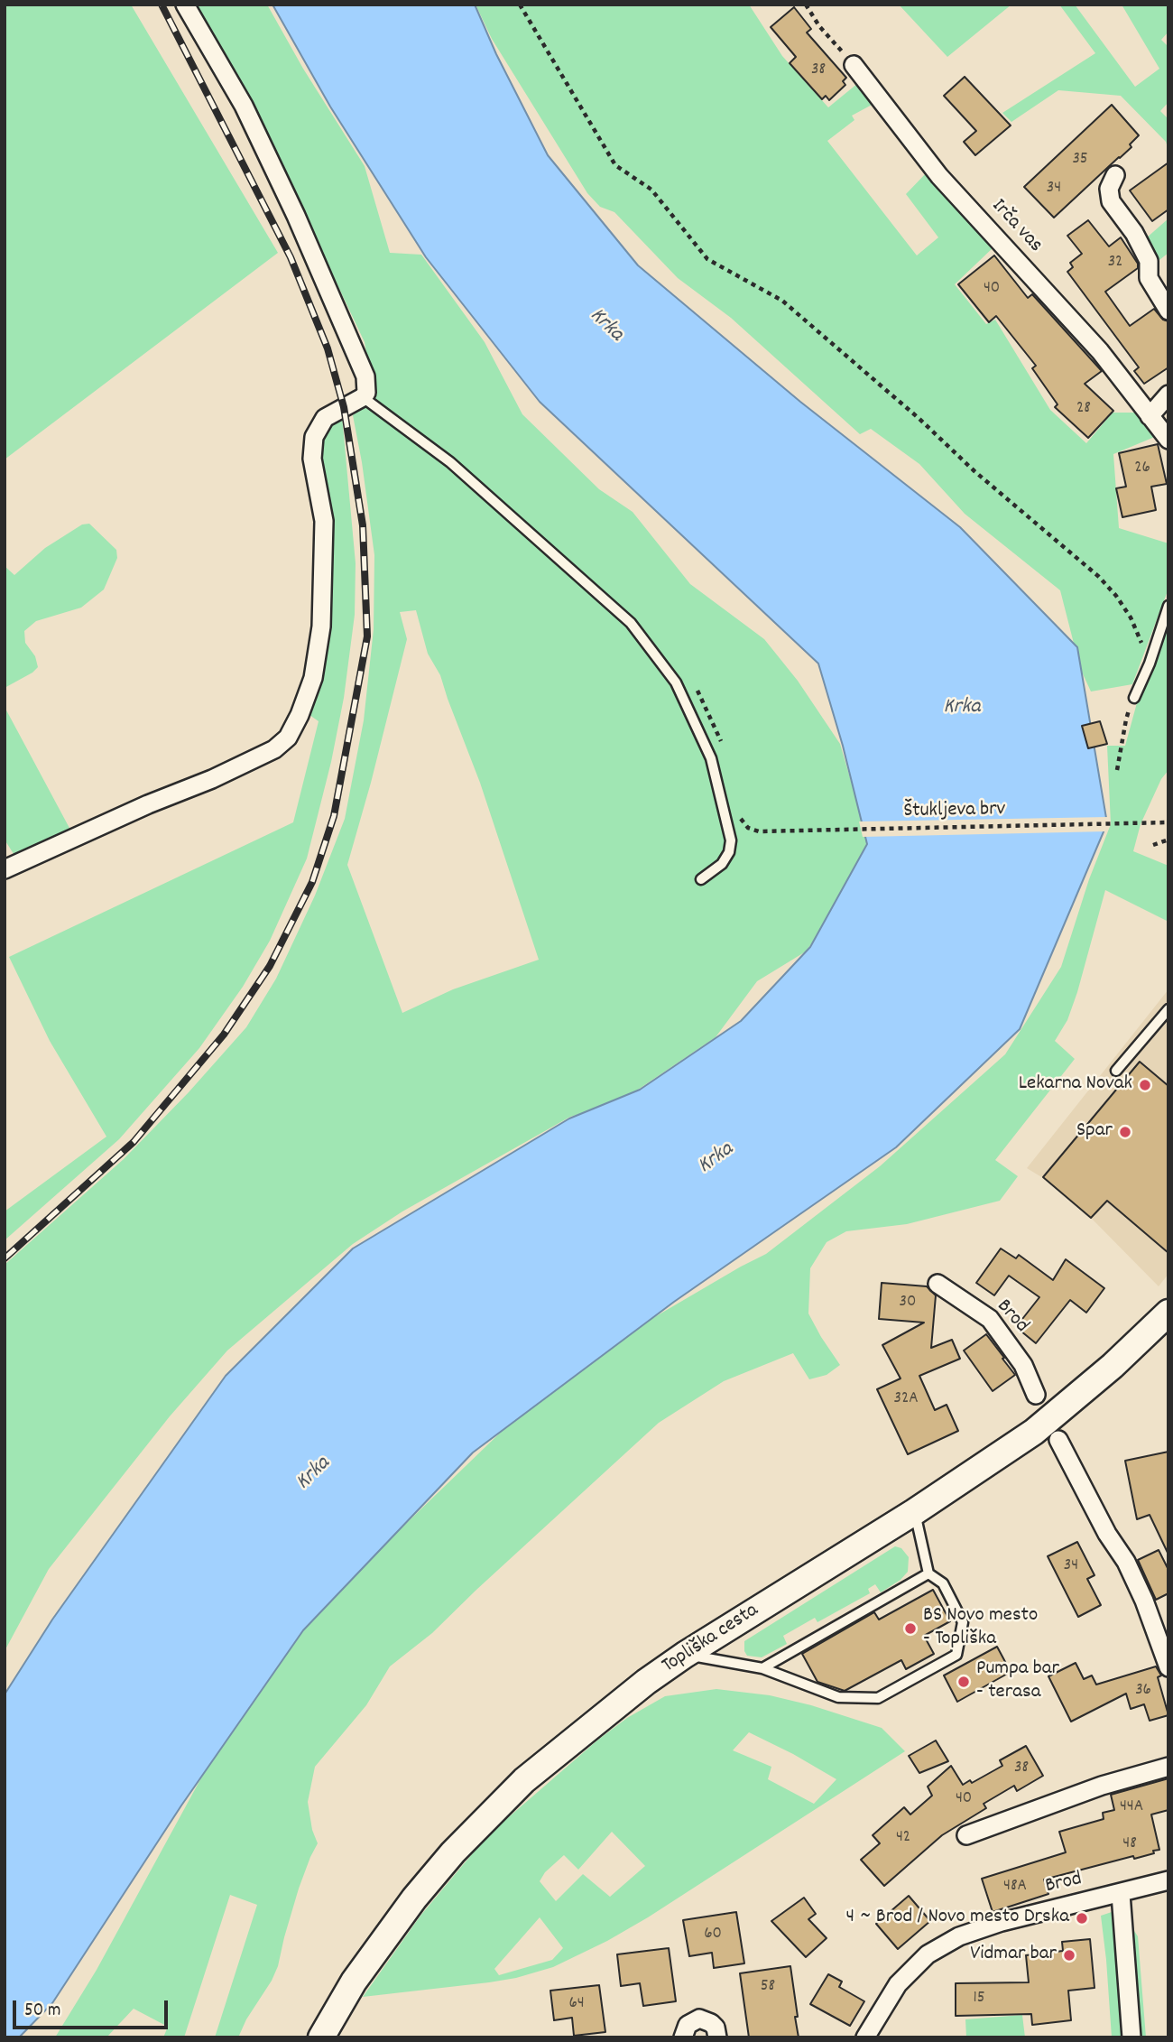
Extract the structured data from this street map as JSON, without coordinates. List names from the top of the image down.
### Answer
{
  "streets": {
    "main road": ["Topliška cesta"],
    "street": ["Irča vas", "Brod"],
    "path": ["Štukljeva brv"]
  },
  "water": ["Krka"],
  "places": [
    "Lekarna Novak",
    "Spar",
    "BS Novo mesto - Topliška",
    "Pumpa bar - terasa",
    "4 ~ Brod / Novo mesto Drska",
    "Vidmar bar"
  ],
  "house_numbers": [
    "38",
    "35",
    "34",
    "32",
    "40",
    "28",
    "26",
    "30",
    "32A",
    "34",
    "36",
    "38",
    "40",
    "44A",
    "42",
    "48",
    "48A",
    "60",
    "58",
    "15",
    "64"
  ],
  "scale_bar": "50 m"
}
